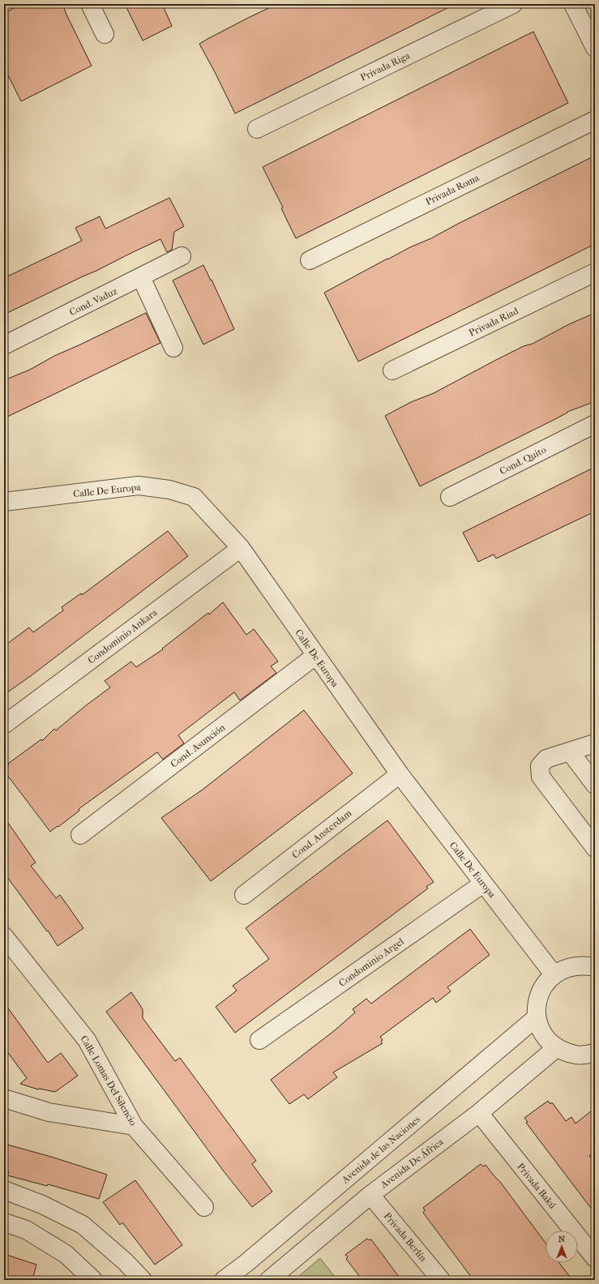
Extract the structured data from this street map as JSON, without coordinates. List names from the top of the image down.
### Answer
{
  "streets": {
    "street": [
      "Privada Riga",
      "Privada Roma",
      "Cond. Vaduz",
      "Privada Riad",
      "Cond. Quito",
      "Calle De Europa",
      "Condominio Ankara",
      "Cond. Asunción",
      "Cond. Ansterdam",
      "Condominio Argel",
      "Calle Lomas Del Silencio",
      "Avenida de las Naciones",
      "Avenida De África",
      "Privada Bakú",
      "Privada Berlín"
    ]
  },
  "crossings": [
    ["Calle De Europa", "Condominio Ankara"],
    ["Calle De Europa", "Cond. Asunción"],
    ["Calle De Europa", "Cond. Ansterdam"],
    ["Calle De Europa", "Condominio Argel"],
    ["Avenida De África", "Privada Bakú"],
    ["Avenida De África", "Privada Berlín"]
  ],
  "north": "top"
}
